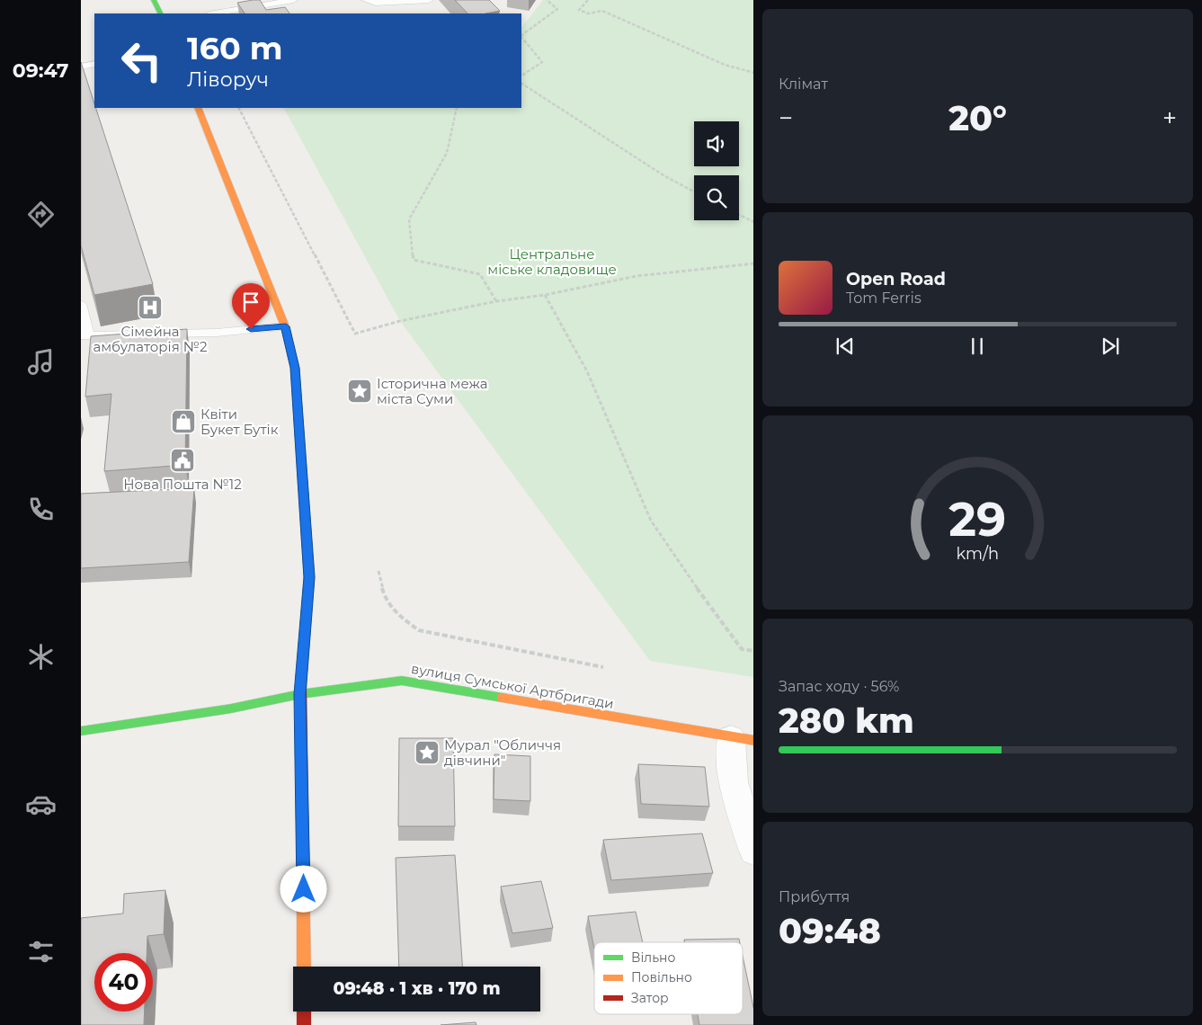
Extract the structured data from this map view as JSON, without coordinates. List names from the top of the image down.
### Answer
{
  "streets": {
    "main road": ["вулиця Сумської Артбригади"]
  },
  "parks": ["Центральне міське кладовище"],
  "places": {
    "hospital": ["Сімейна амбулаторія №2"],
    "place": ["Історична межа міста Суми", "Мурал \"Обличчя дівчини\""],
    "shop": ["Квіти Букет Бутік"],
    "public building": ["Нова Пошта №12"]
  },
  "legend": ["Вільно", "Повільно", "Затор"],
  "page": {
    "tabs": "09:47",
    "tile": [
      "Клімат",
      ["Запас ходу · 56%", "280 km"],
      ["Прибуття", "09:48"]
    ],
    "turn": ["160 m", "Ліворуч"],
    "heat": ["−", "20°", "+"],
    "song": ["Open Road", "Tom Ferris"],
    "limit": "40",
    "trip": "09:48 · 1 хв · 170 m",
    "gauge": ["29", "km/h"]
  }
}
